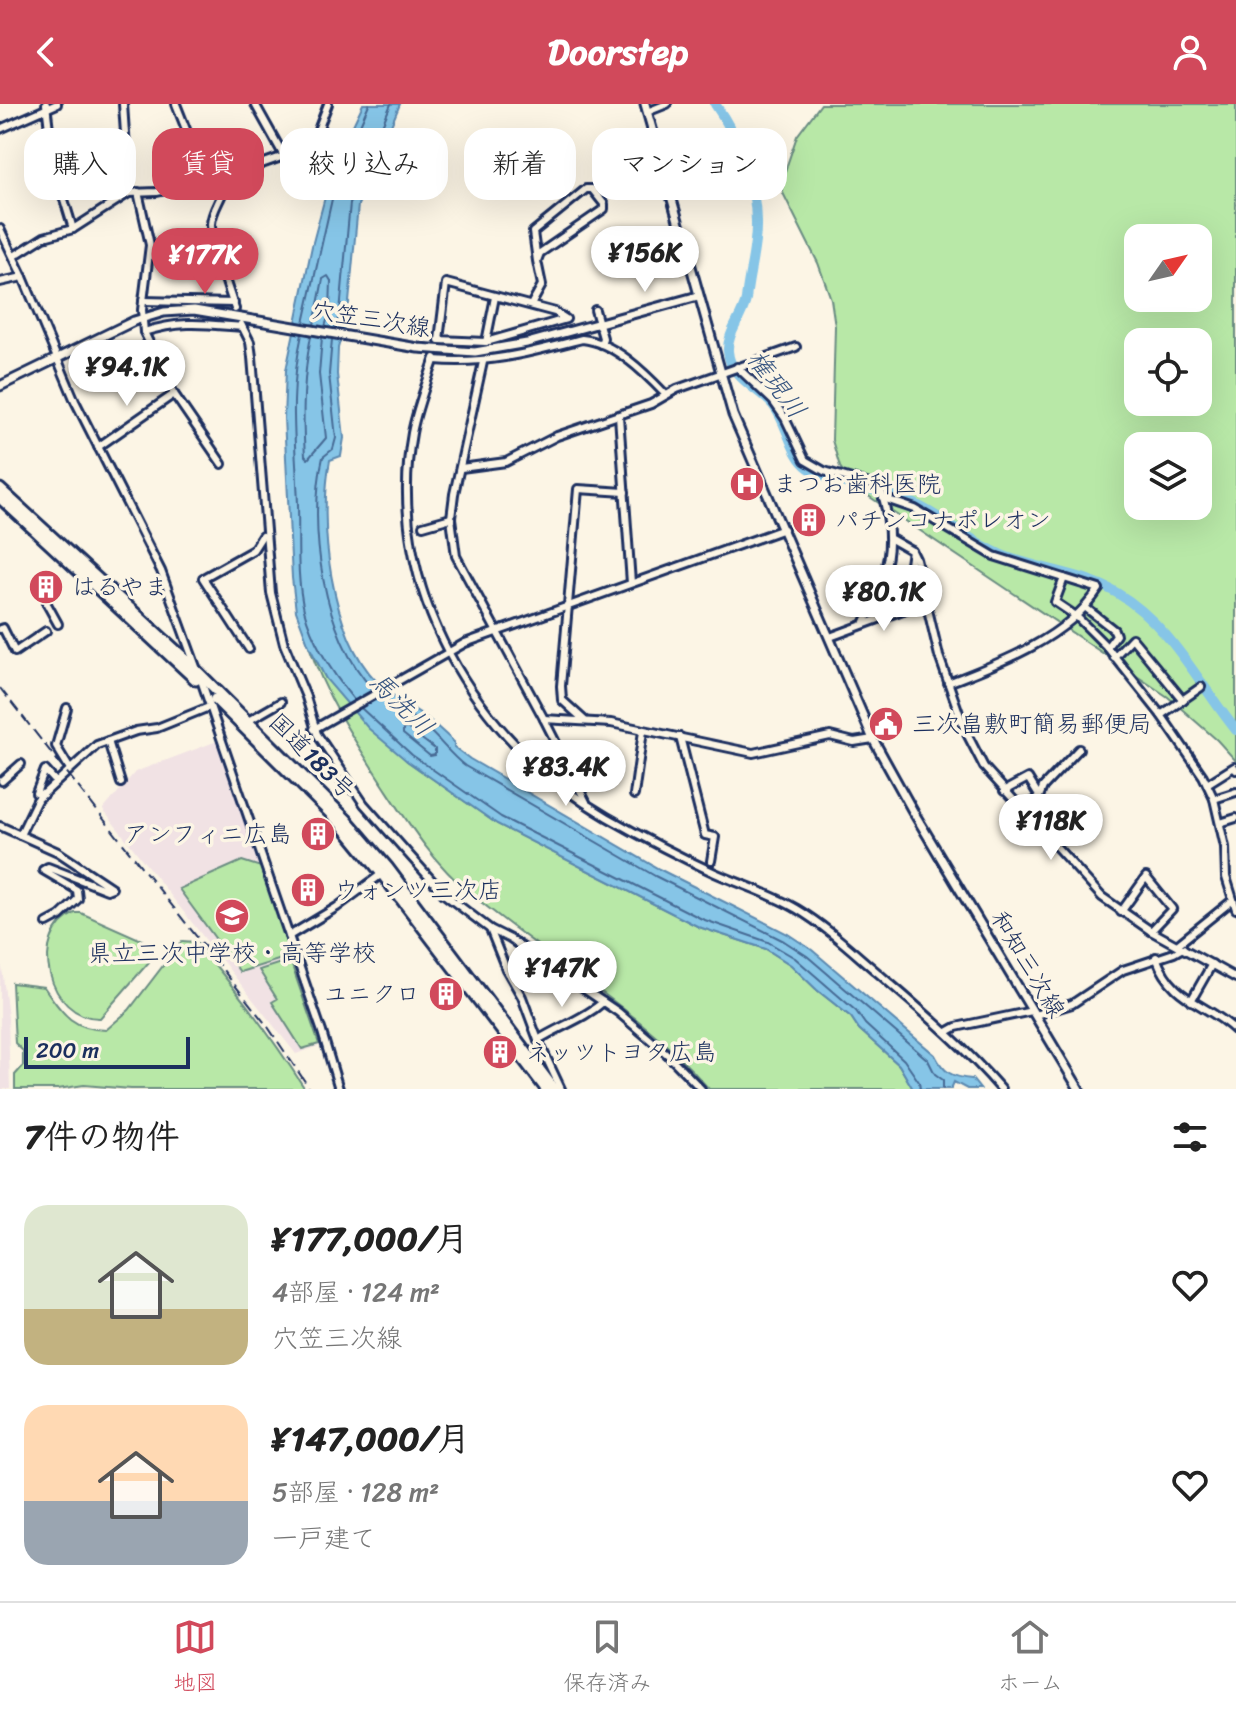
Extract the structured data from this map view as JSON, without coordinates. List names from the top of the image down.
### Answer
{
  "streets": {
    "highway": ["国道183号"],
    "main road": ["穴笠三次線", "和知三次線"]
  },
  "crossings": [
    ["穴笠三次線", "和知三次線"]
  ],
  "water": ["権現川", "馬洗川"],
  "places": {
    "hospital": ["まつお歯科医院"],
    "building": [
      "パチンコナポレオン",
      "はるやま",
      "アンフィニ広島",
      "ウォンツ三次店",
      "ユニクロ",
      "ネッツトヨタ広島"
    ],
    "public building": ["三次畠敷町簡易郵便局"],
    "school or university": ["県立三次中学校・高等学校"]
  },
  "scale_bar": "200 m",
  "north": "top right",
  "page": {
    "header": "Doorstep",
    "chip": [
      "購入",
      "賃貸",
      "絞り込み",
      "新着",
      "マンション"
    ],
    "price": [
      "¥156K",
      "¥177K",
      "¥94.1K",
      "¥80.1K",
      "¥83.4K",
      "¥118K",
      "¥147K"
    ],
    "scale": "200 m",
    "heading": "7件の物件",
    "list": [
      {
        "name": "¥177,000/月",
        "note": "4部屋 · 124 m² · 穴笠三次線"
      },
      {
        "name": "¥147,000/月",
        "note": "5部屋 · 128 m² · 一戸建て"
      }
    ],
    "tabs": ["地図", "保存済み", "ホーム"]
  }
}
